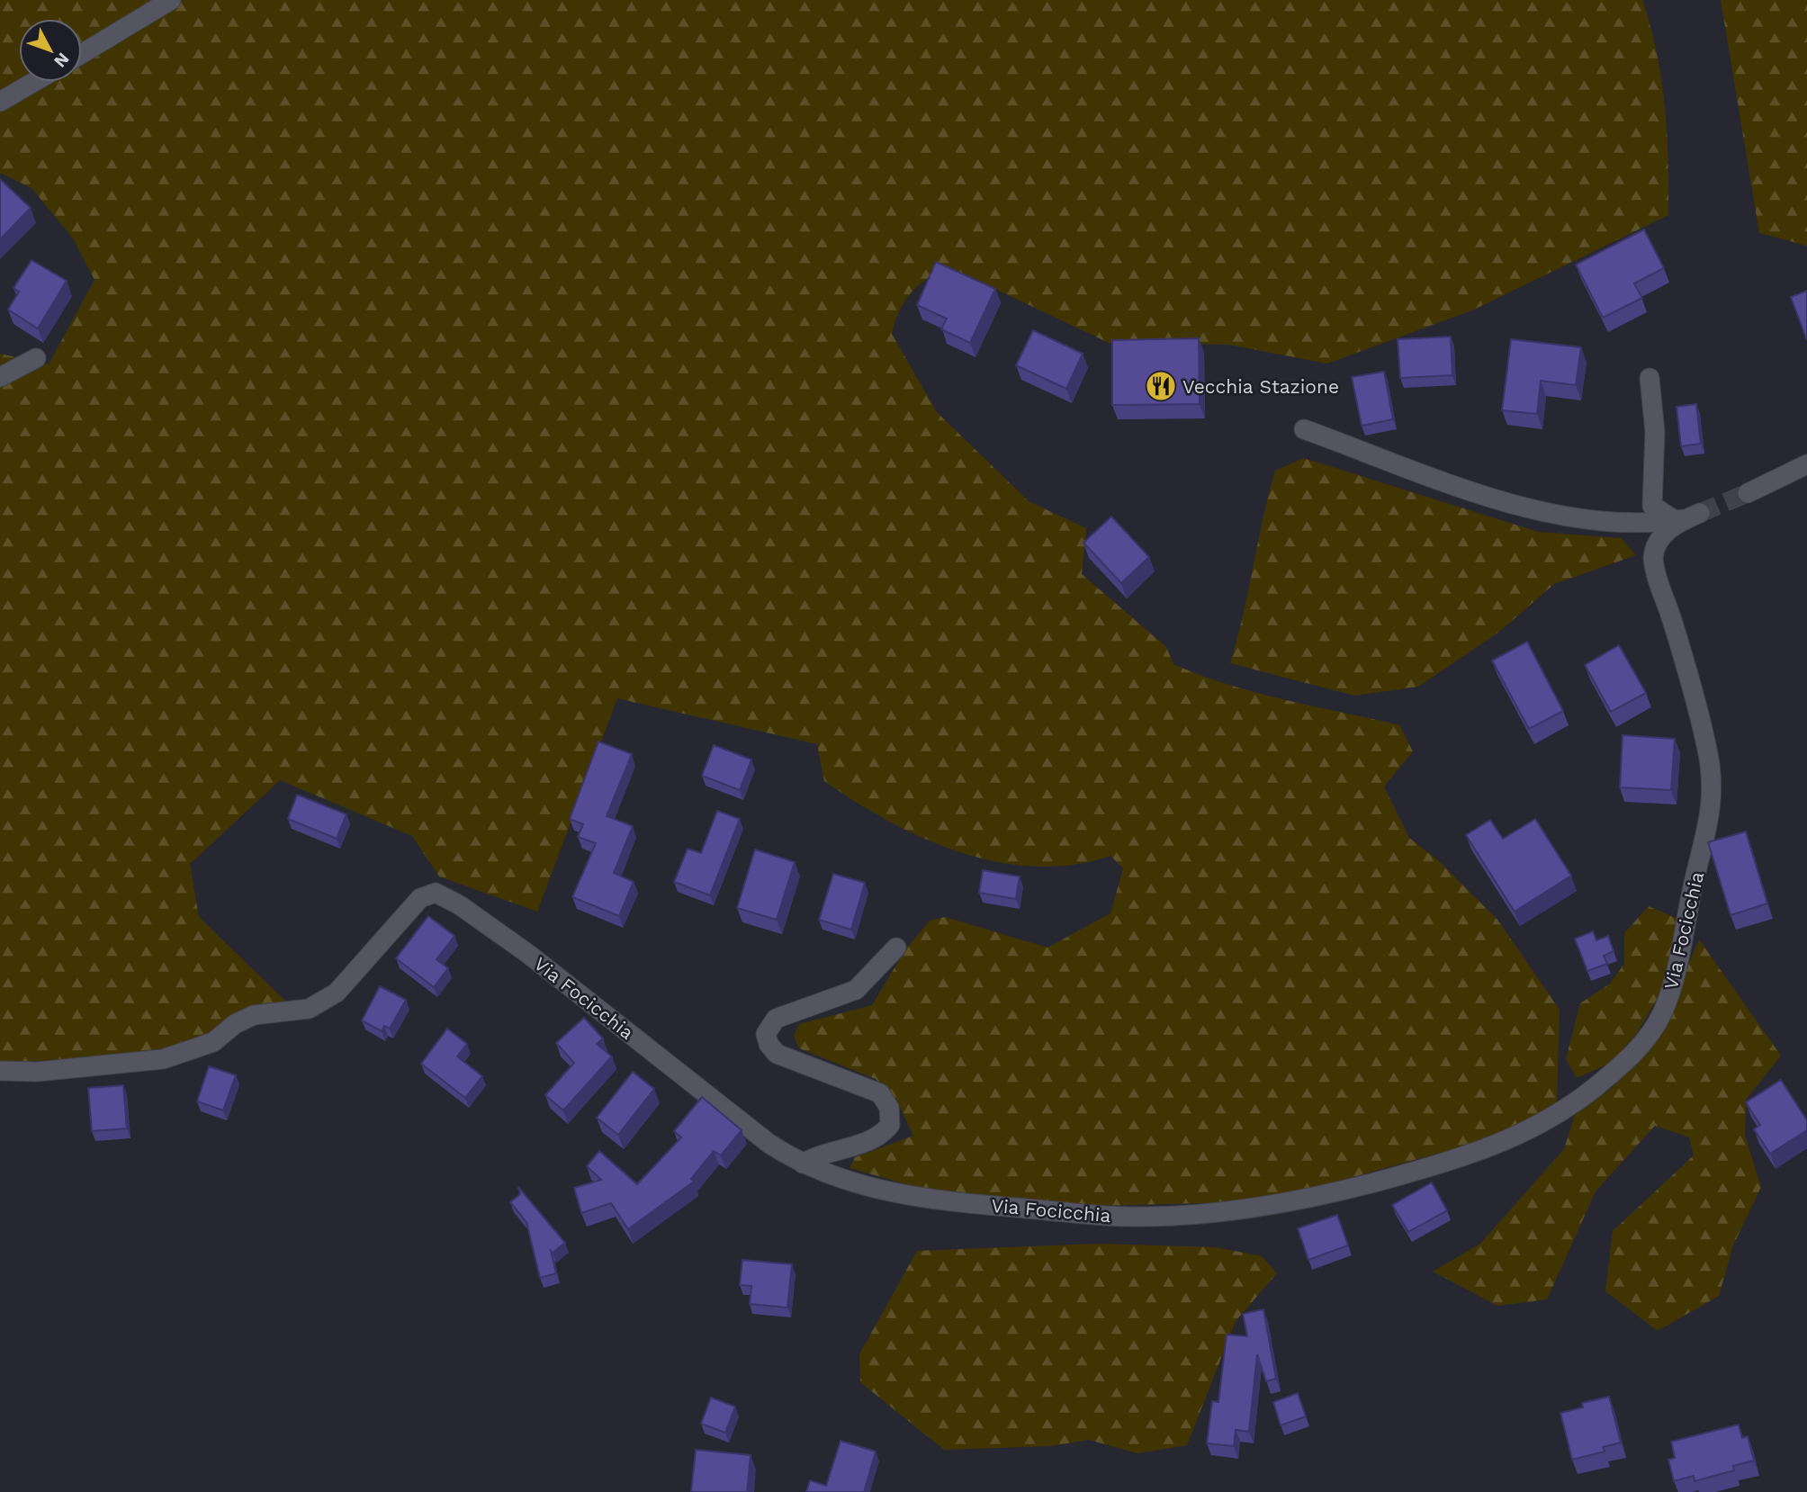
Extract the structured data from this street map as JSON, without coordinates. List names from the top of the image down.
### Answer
{
  "streets": {
    "street": ["Via Focicchia"]
  },
  "places": {
    "restaurant": ["Vecchia Stazione"]
  },
  "north": "bottom right"
}
